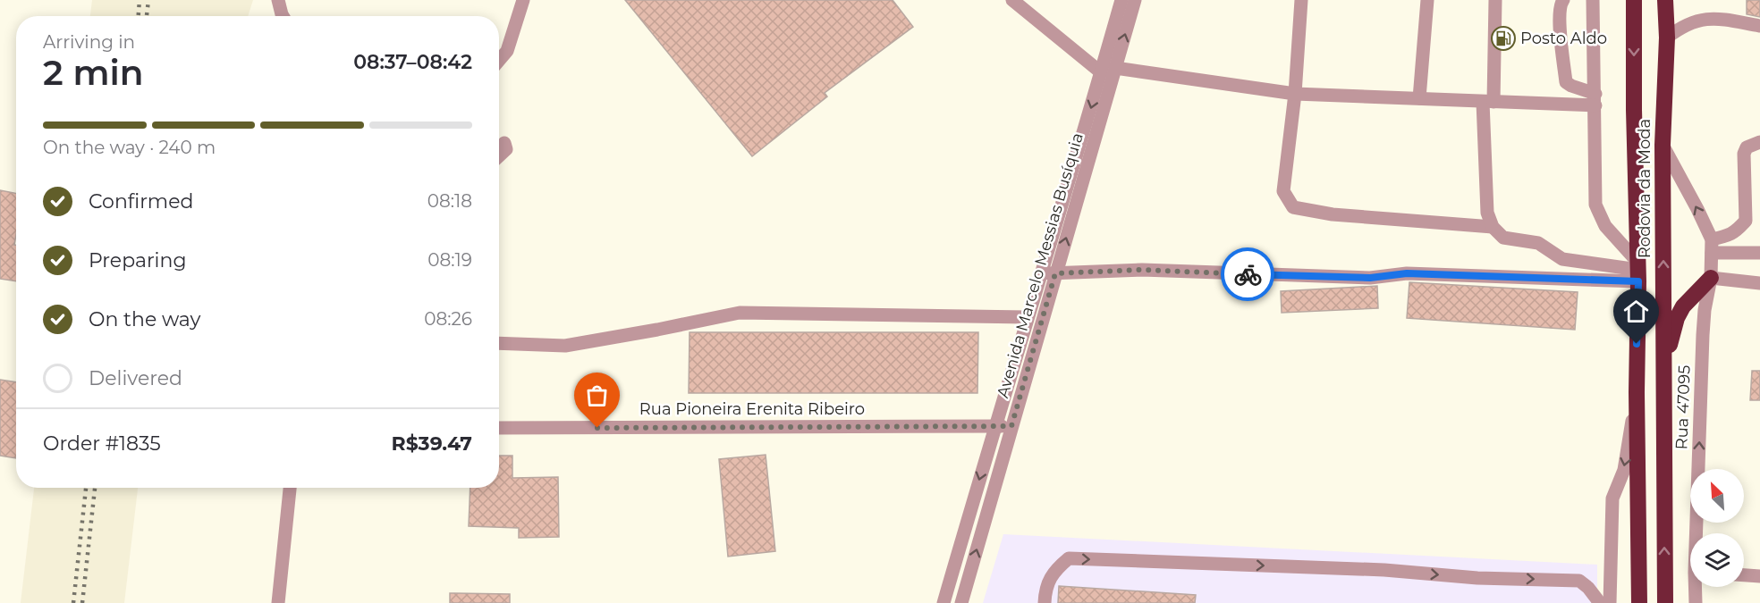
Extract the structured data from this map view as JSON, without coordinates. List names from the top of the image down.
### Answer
{
  "streets": {
    "highway": ["Rodovia da Moda"],
    "street": ["Avenida Marcelo Messias Busíquia", "Rua 47095", "Rua Pioneira Erenita Ribeiro"]
  },
  "crossings": [
    ["Avenida Marcelo Messias Busíquia", "Rua Pioneira Erenita Ribeiro"]
  ],
  "places": {
    "fuel station": ["Posto Aldo"]
  },
  "north": "top left",
  "page": {
    "heading": ["2 min", "Arriving in", "08:37–08:42"],
    "panel": ["Order #1835", "R$39.47"],
    "bar": "On the way · 240 m",
    "list": [
      ["Confirmed", "08:18"],
      ["Preparing", "08:19"],
      ["On the way", "08:26"],
      "Delivered"
    ]
  }
}
